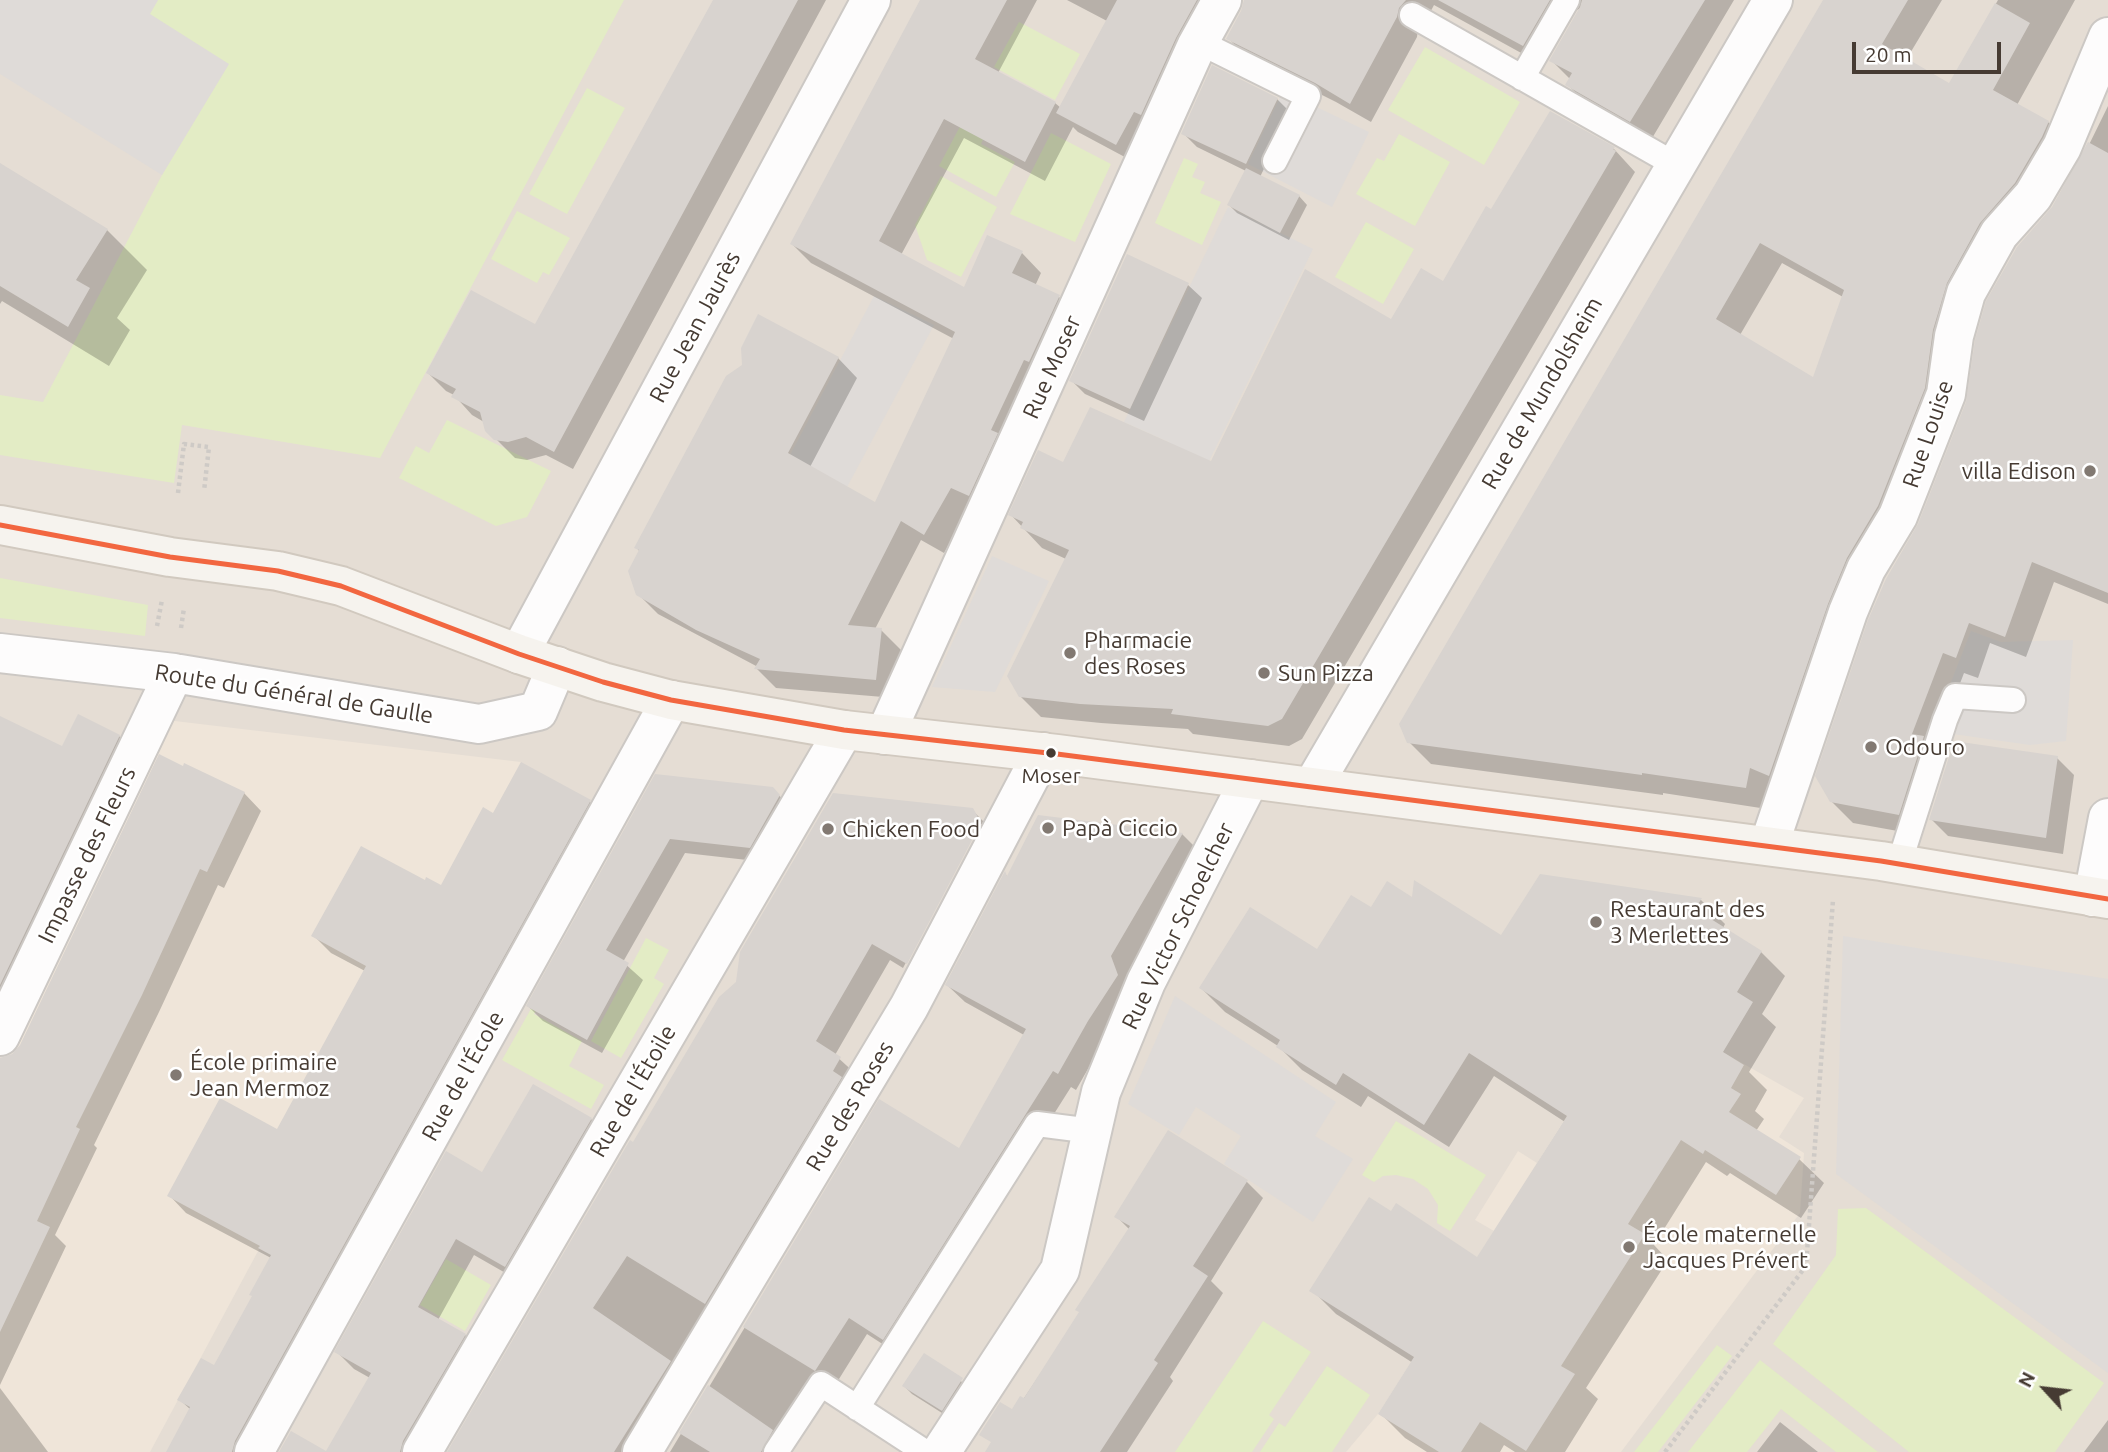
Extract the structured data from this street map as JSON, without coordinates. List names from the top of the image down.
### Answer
{
  "streets": {
    "street": [
      "Rue Jean Jaurès",
      "Rue Moser",
      "Rue de Mundolsheim",
      "Rue Louise",
      "Route du Général de Gaulle",
      "Impasse des Fleurs",
      "Rue Victor Schoelcher",
      "Rue de l'École",
      "Rue de l'Étoile",
      "Rue des Roses"
    ]
  },
  "crossings": [
    ["Route du Général de Gaulle", "Impasse des Fleurs"]
  ],
  "places": [
    "villa Edison",
    "Pharmacie des Roses",
    "Sun Pizza",
    "Odouro",
    "Moser",
    "Papà Ciccio",
    "Chicken Food",
    "Restaurant des 3 Merlettes",
    "École primaire Jean Mermoz",
    "École maternelle Jacques Prévert"
  ],
  "scale_bar": "20 m",
  "north": "top left"
}
